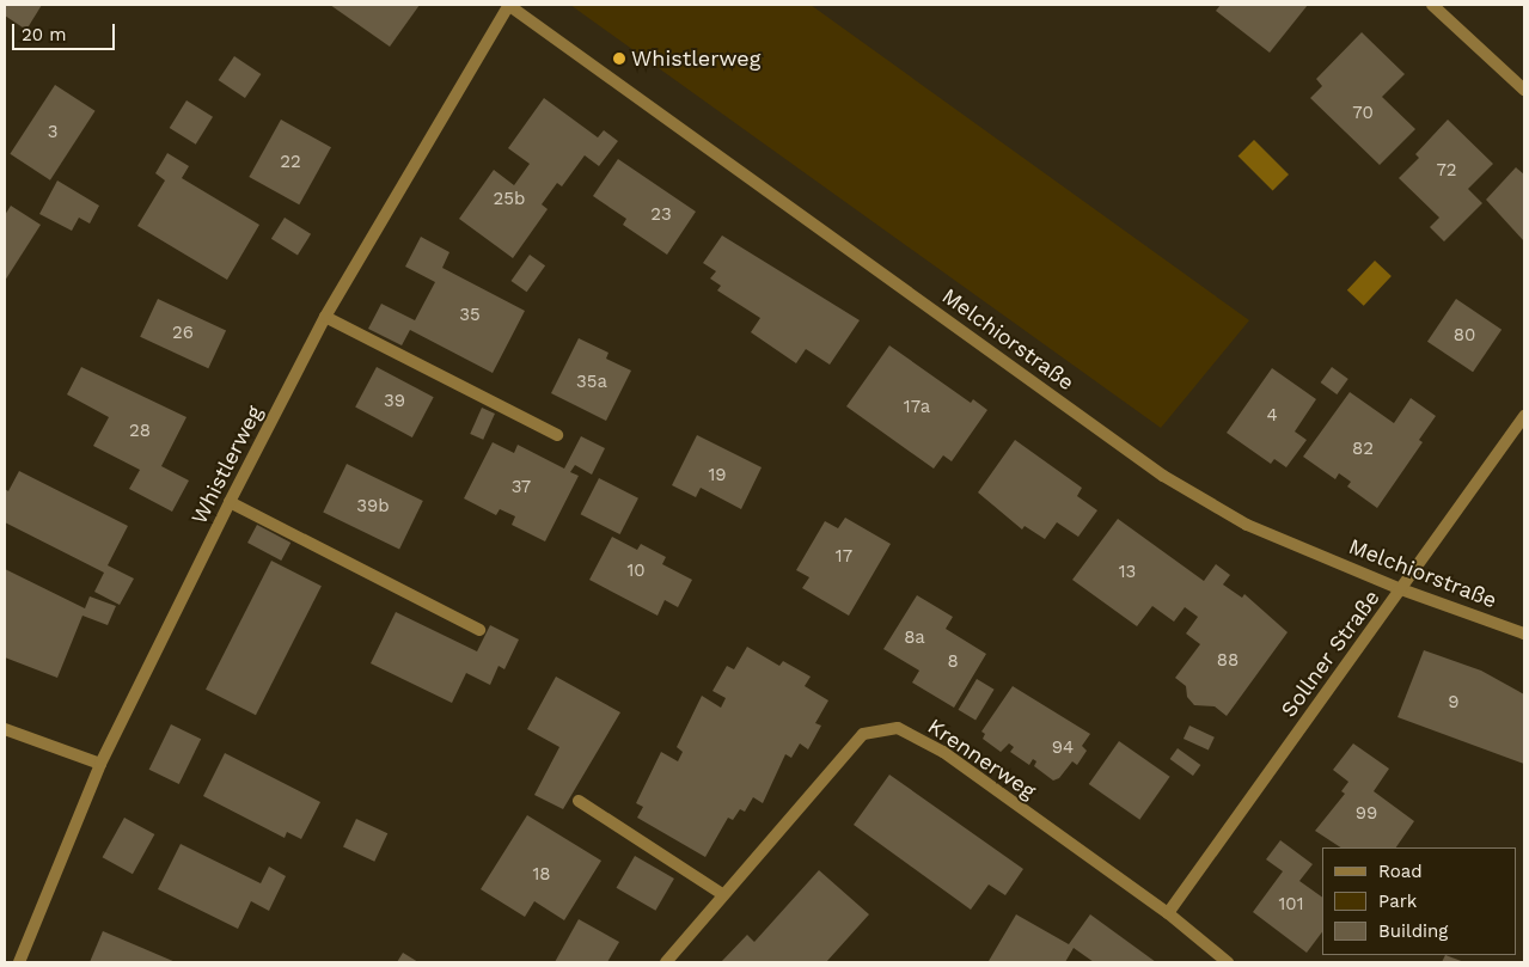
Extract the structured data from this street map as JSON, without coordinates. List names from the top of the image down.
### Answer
{
  "streets": {
    "street": [
      "Melchiorstraße",
      "Whistlerweg",
      "Sollner Straße",
      "Krennerweg"
    ]
  },
  "crossings": [
    ["Melchiorstraße", "Whistlerweg"],
    ["Melchiorstraße", "Sollner Straße"],
    ["Sollner Straße", "Krennerweg"]
  ],
  "places": ["Whistlerweg"],
  "house_numbers": [
    "70",
    "3",
    "22",
    "72",
    "25b",
    "23",
    "35",
    "26",
    "80",
    "35a",
    "39",
    "17a",
    "4",
    "28",
    "82",
    "19",
    "37",
    "39b",
    "17",
    "10",
    "13",
    "8a",
    "88",
    "8",
    "9",
    "94",
    "99",
    "18",
    "101"
  ],
  "legend": ["Road", "Park", "Building"],
  "scale_bar": "20 m"
}
